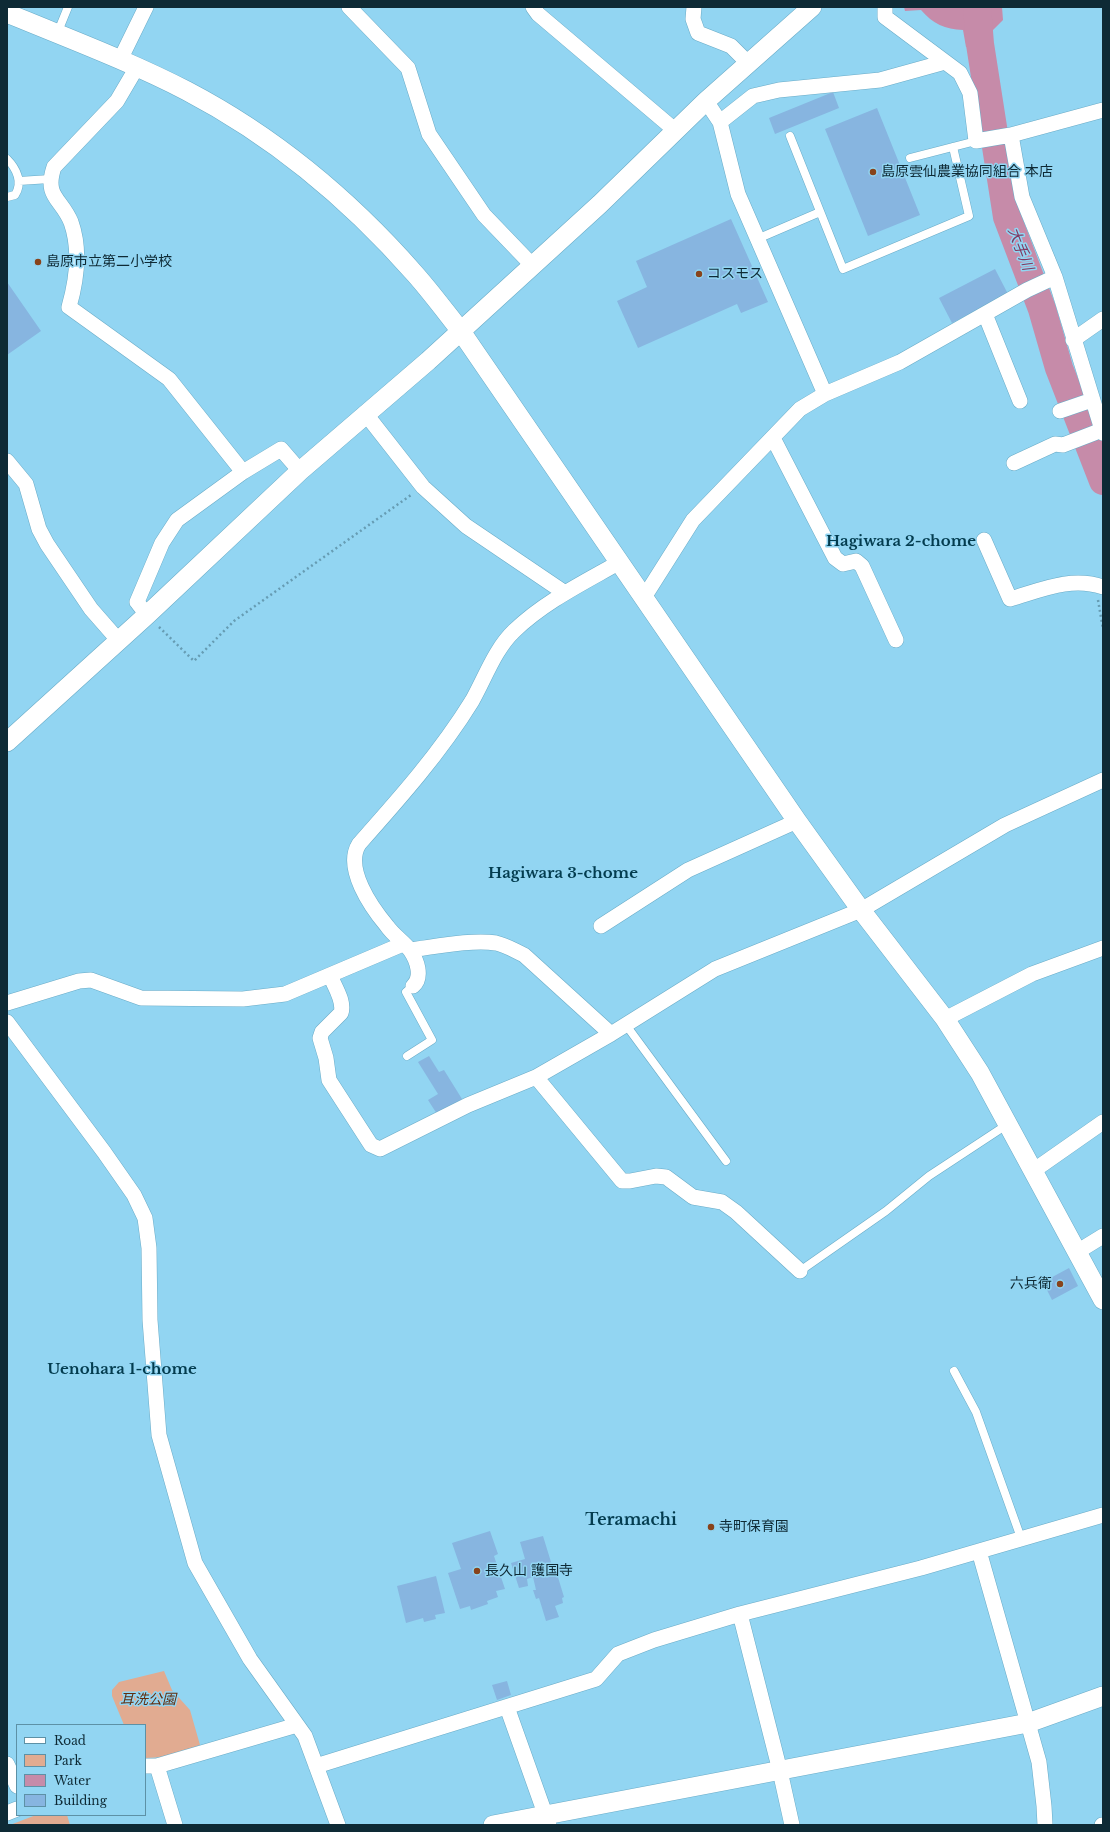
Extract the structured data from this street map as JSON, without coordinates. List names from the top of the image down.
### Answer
{
  "districts": [
    "Hagiwara 2-chome",
    "Hagiwara 3-chome",
    "Uenohara 1-chome",
    "Teramachi"
  ],
  "water": ["大手川"],
  "parks": ["耳洗公園"],
  "places": [
    "島原雲仙農業協同組合 本店",
    "島原市立第二小学校",
    "コスモス",
    "六兵衛",
    "寺町保育園",
    "長久山 護国寺"
  ],
  "legend": [
    "Road",
    "Park",
    "Water",
    "Building"
  ]
}
